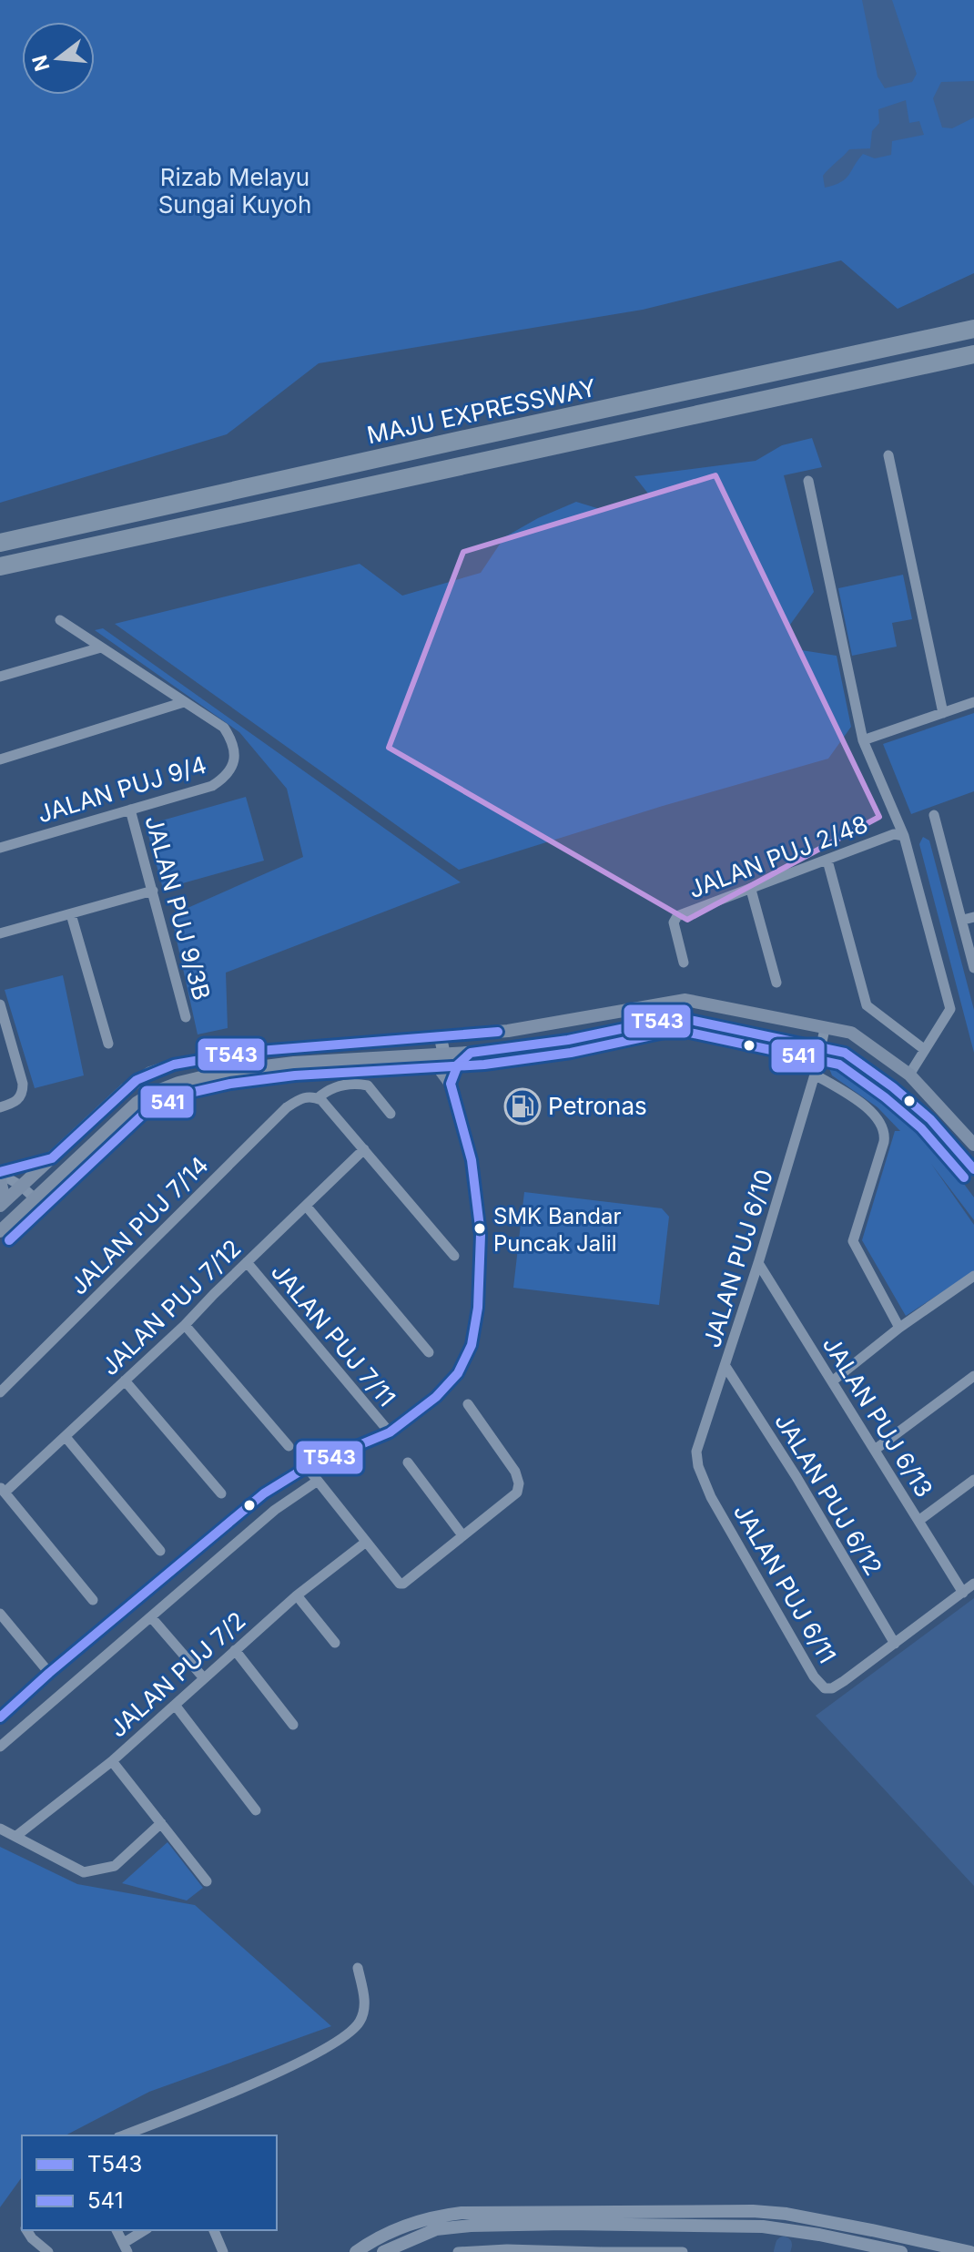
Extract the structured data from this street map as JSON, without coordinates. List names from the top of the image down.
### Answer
{
  "streets": {
    "highway": ["MAJU EXPRESSWAY"],
    "street": [
      "JALAN PUJ 9/4",
      "JALAN PUJ 2/48",
      "JALAN PUJ 9/3B",
      "JALAN PUJ 7/14",
      "JALAN PUJ 6/10",
      "JALAN PUJ 7/12",
      "JALAN PUJ 7/11",
      "JALAN PUJ 6/13",
      "JALAN PUJ 6/12",
      "JALAN PUJ 6/11",
      "JALAN PUJ 7/2"
    ]
  },
  "crossings": [
    ["JALAN PUJ 9/4", "JALAN PUJ 9/3B"],
    ["JALAN PUJ 6/10", "JALAN PUJ 6/13"],
    ["JALAN PUJ 6/10", "JALAN PUJ 6/12"],
    ["JALAN PUJ 6/10", "JALAN PUJ 6/11"],
    ["JALAN PUJ 7/12", "JALAN PUJ 7/11"],
    ["JALAN PUJ 6/12", "JALAN PUJ 6/11"]
  ],
  "parks": ["Rizab Melayu Sungai Kuyoh"],
  "places": {
    "fuel station": ["Petronas"],
    "other": ["SMK Bandar Puncak Jalil"]
  },
  "lines": ["transit line T543", "transit line 541"],
  "legend": ["T543", "541"],
  "north": "left"
}
